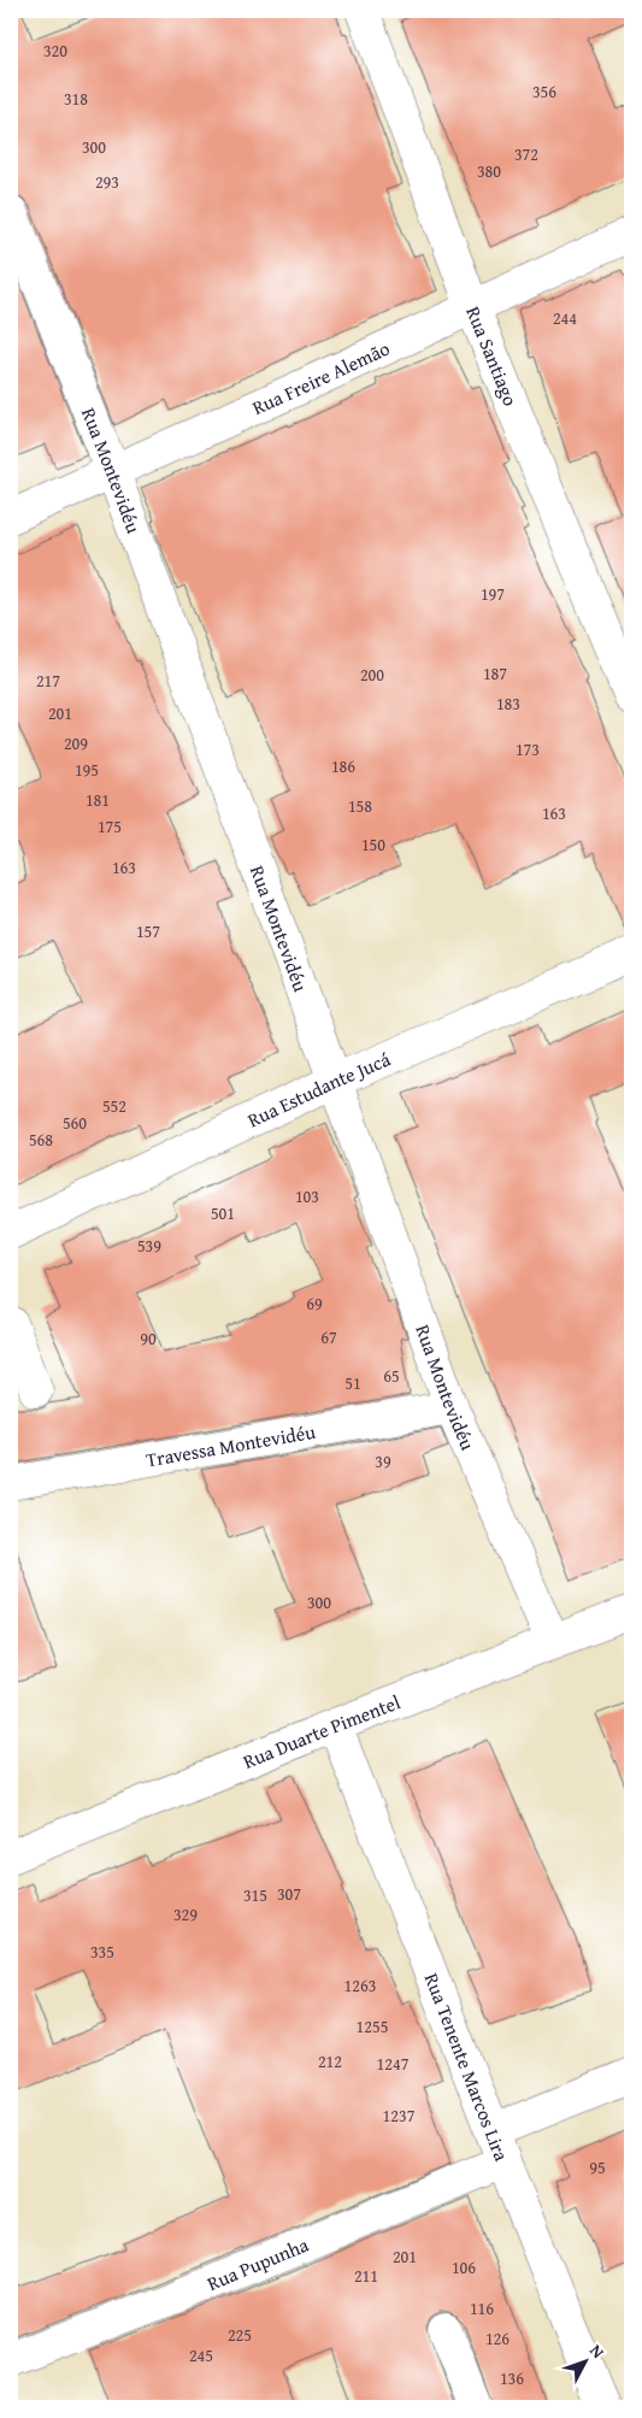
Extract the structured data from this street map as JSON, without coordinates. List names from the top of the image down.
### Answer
{
  "streets": {
    "street": [
      "Rua Santiago",
      "Rua Freire Alemão",
      "Rua Montevidéu",
      "Rua Estudante Jucá",
      "Travessa Montevidéu",
      "Rua Duarte Pimentel",
      "Rua Tenente Marcos Lira",
      "Rua Pupunha"
    ]
  },
  "crossings": [
    ["Rua Santiago", "Rua Freire Alemão"],
    ["Rua Freire Alemão", "Rua Montevidéu"],
    ["Rua Montevidéu", "Rua Estudante Jucá"],
    ["Rua Montevidéu", "Travessa Montevidéu"],
    ["Rua Montevidéu", "Rua Duarte Pimentel"],
    ["Rua Duarte Pimentel", "Rua Tenente Marcos Lira"],
    ["Rua Tenente Marcos Lira", "Rua Pupunha"]
  ],
  "house_numbers": [
    "320",
    "356",
    "318",
    "300",
    "372",
    "380",
    "293",
    "244",
    "197",
    "187",
    "200",
    "217",
    "183",
    "201",
    "209",
    "173",
    "186",
    "195",
    "181",
    "158",
    "163",
    "175",
    "150",
    "163",
    "157",
    "552",
    "560",
    "568",
    "103",
    "501",
    "539",
    "69",
    "67",
    "90",
    "65",
    "51",
    "39",
    "300",
    "307",
    "315",
    "329",
    "335",
    "1263",
    "1255",
    "212",
    "1247",
    "1237",
    "95",
    "201",
    "106",
    "211",
    "116",
    "225",
    "126",
    "245",
    "136"
  ],
  "north": "top right"
}
